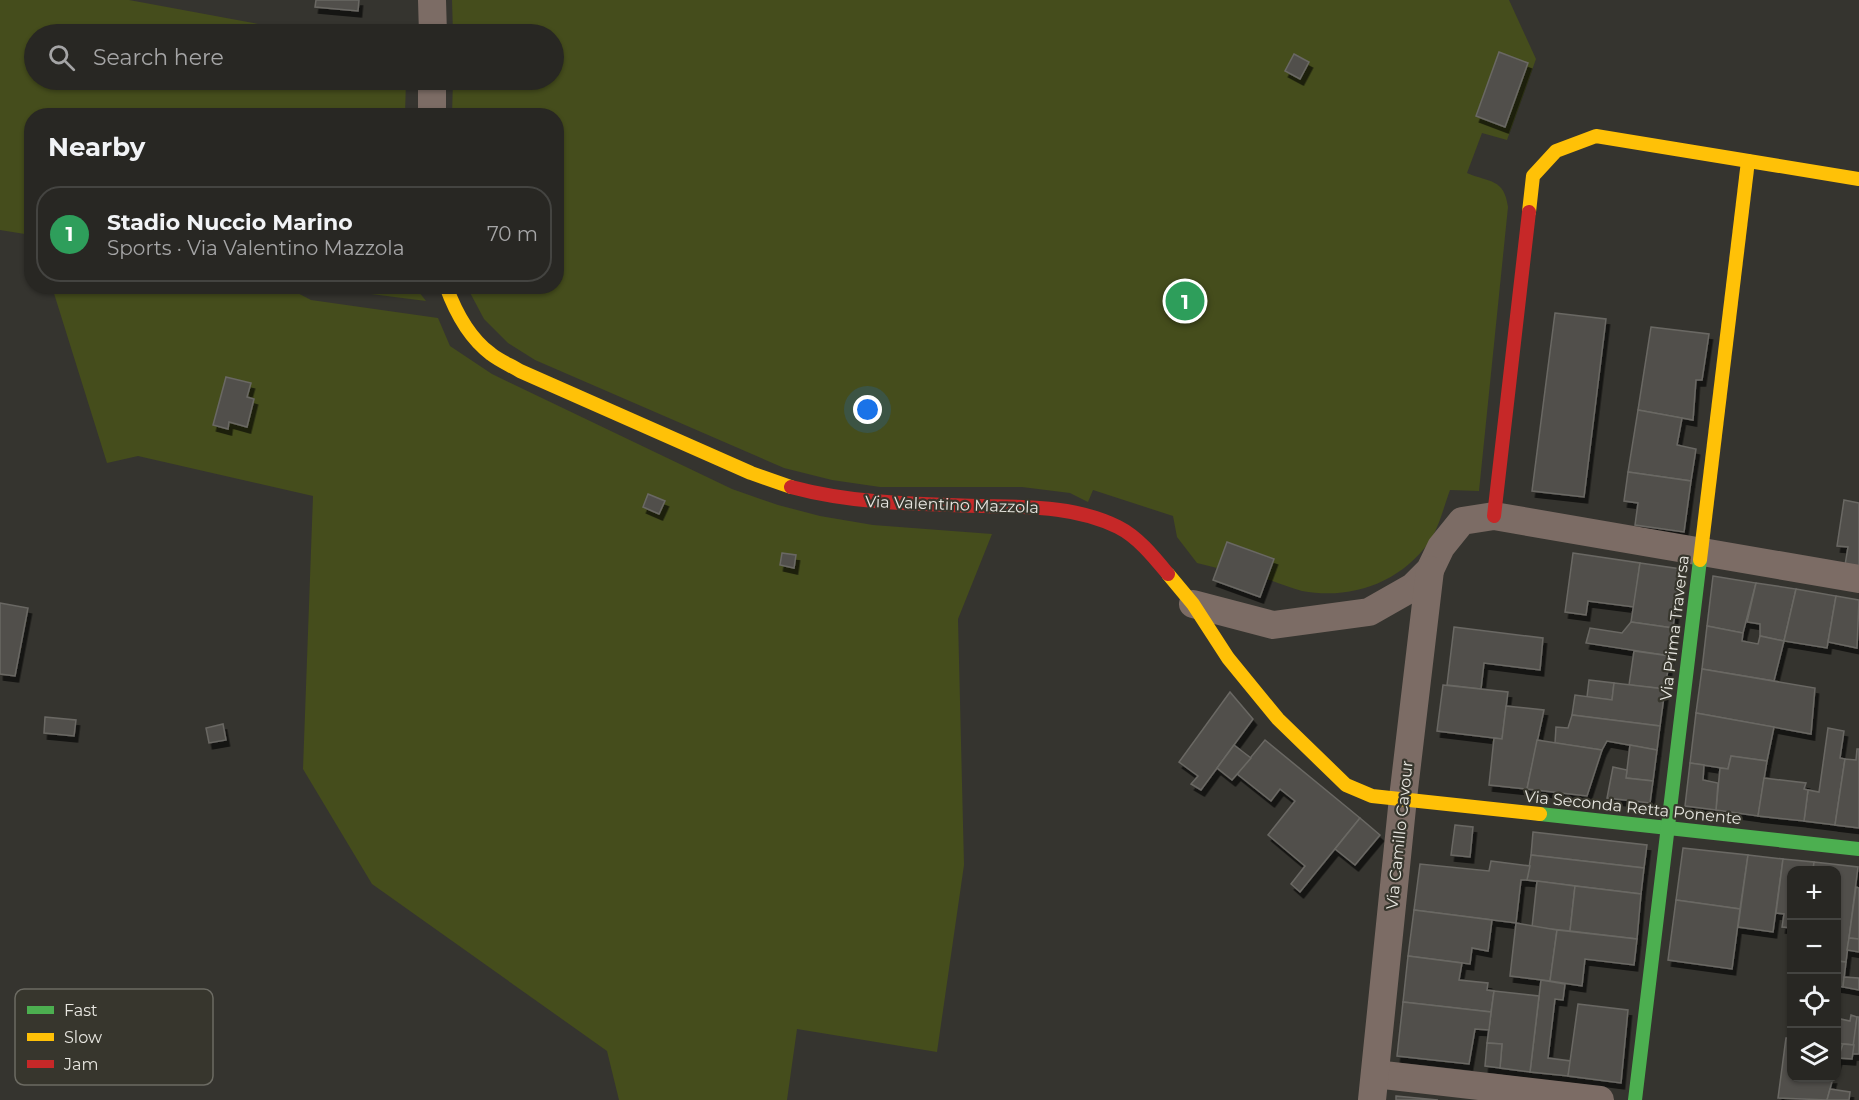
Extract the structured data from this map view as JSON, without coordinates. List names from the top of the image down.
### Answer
{
  "streets": {
    "street": [
      "Via Valentino Mazzola",
      "Via Prima Traversa",
      "Via Seconda Retta Ponente",
      "Via Camillo Cavour"
    ]
  },
  "crossings": [
    ["Via Valentino Mazzola", "Via Seconda Retta Ponente"],
    ["Via Valentino Mazzola", "Via Camillo Cavour"],
    ["Via Prima Traversa", "Via Seconda Retta Ponente"],
    ["Via Seconda Retta Ponente", "Via Camillo Cavour"]
  ],
  "legend": ["Fast", "Slow", "Jam"],
  "page": {
    "search": "Search here",
    "heading": "Nearby",
    "list": [
      {
        "mark": "1",
        "name": "Stadio Nuccio Marino",
        "note": "Sports · Via Valentino Mazzola",
        "value": "70 m"
      }
    ],
    "pins": "1",
    "map_buttons": ["+", "−"]
  }
}
